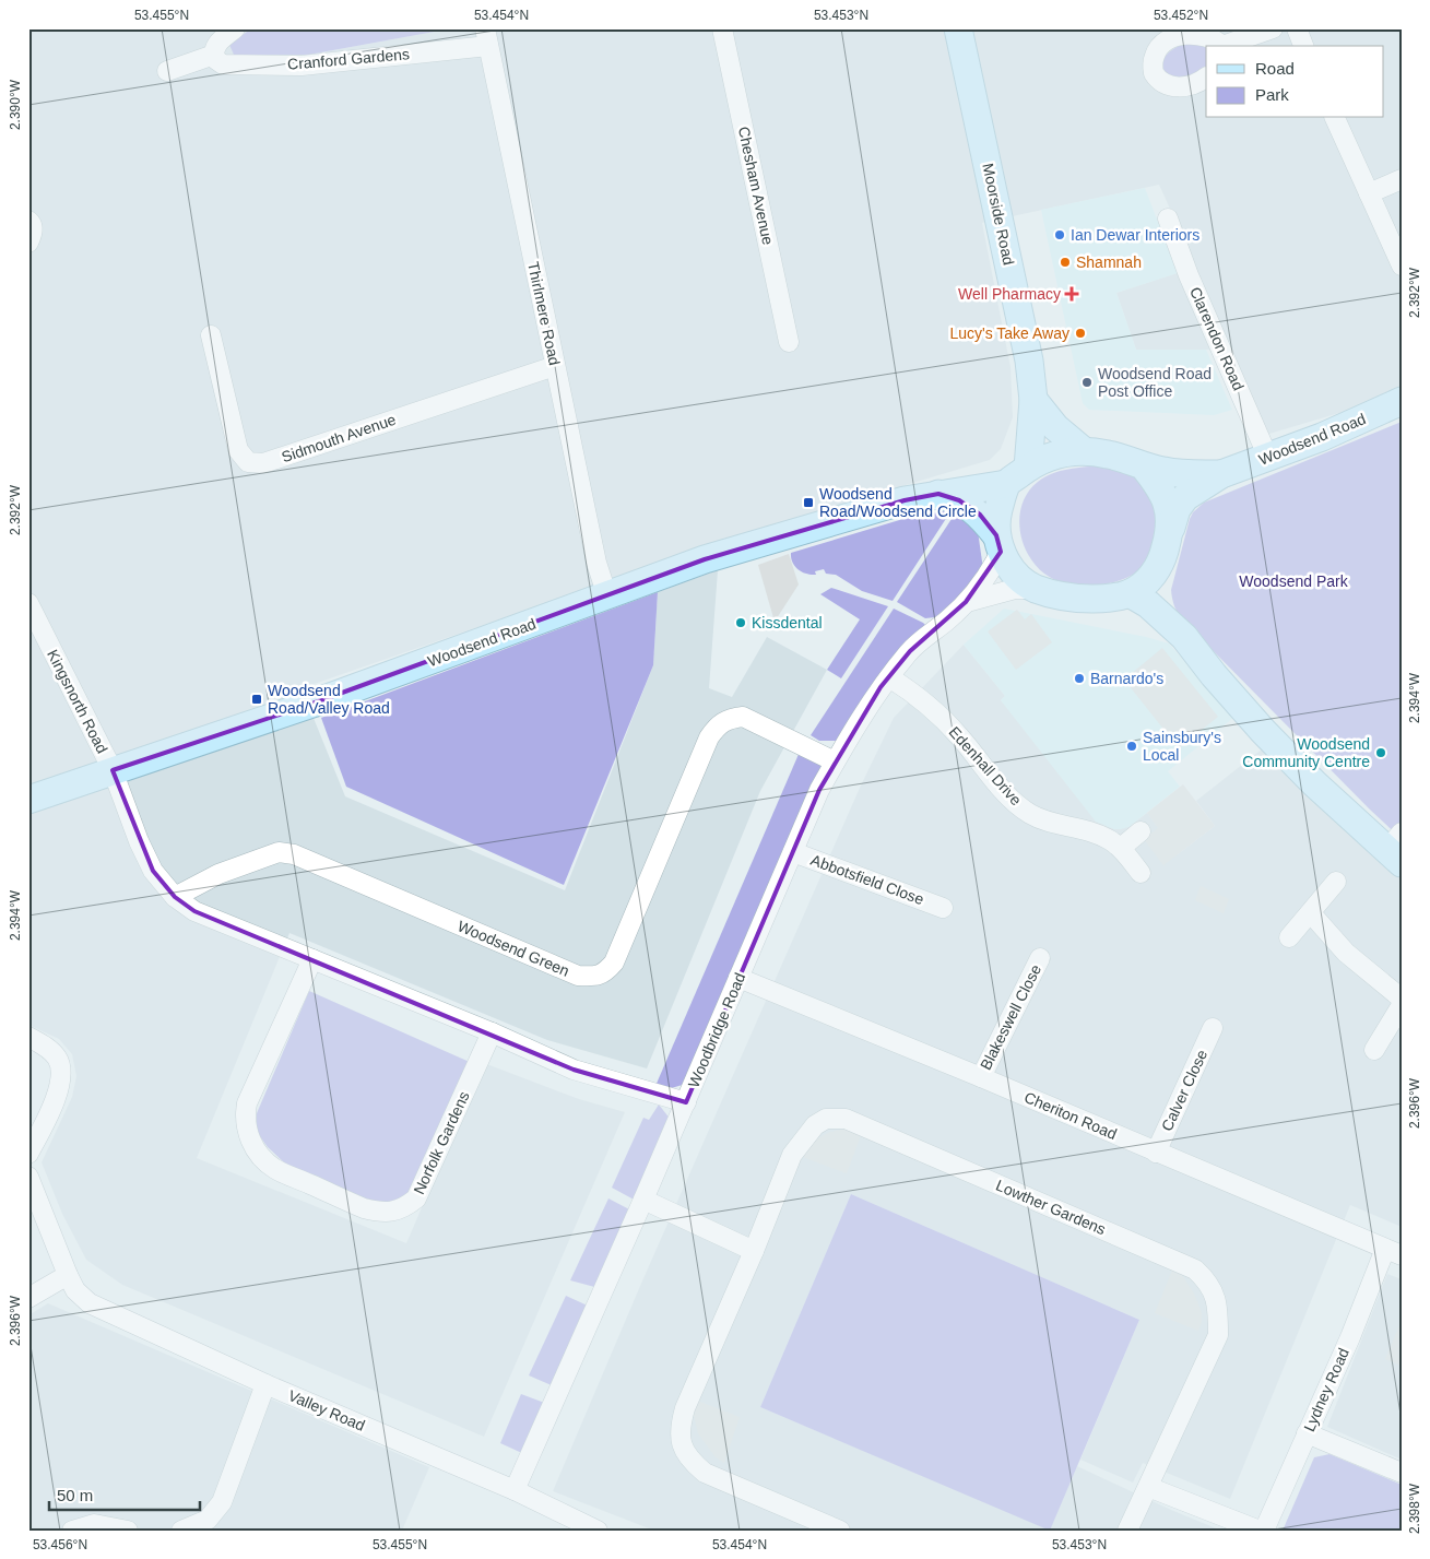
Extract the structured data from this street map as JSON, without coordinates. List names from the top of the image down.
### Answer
{
  "streets": {
    "street": [
      "Cranford Gardens",
      "Chesham Avenue",
      "Moorside Road",
      "Thirlmere Road",
      "Clarendon Road",
      "Sidmouth Avenue",
      "Woodsend Road",
      "Kingsnorth Road",
      "Edenhall Drive",
      "Abbotsfield Close",
      "Woodsend Green",
      "Blakeswell Close",
      "Woodbridge Road",
      "Calver Close",
      "Cheriton Road",
      "Norfolk Gardens",
      "Lowther Gardens",
      "Lydney Road",
      "Valley Road"
    ]
  },
  "crossings": [
    ["Cranford Gardens", "Thirlmere Road"],
    ["Moorside Road", "Woodsend Road"],
    ["Moorside Road", "Woodbridge Road"],
    ["Thirlmere Road", "Sidmouth Avenue"],
    ["Thirlmere Road", "Woodsend Road"],
    ["Clarendon Road", "Woodsend Road"],
    ["Woodsend Road", "Kingsnorth Road"],
    ["Woodsend Road", "Woodbridge Road"],
    ["Edenhall Drive", "Woodbridge Road"],
    ["Abbotsfield Close", "Woodbridge Road"],
    ["Woodsend Green", "Woodbridge Road"],
    ["Blakeswell Close", "Cheriton Road"],
    ["Woodbridge Road", "Cheriton Road"],
    ["Woodbridge Road", "Valley Road"],
    ["Calver Close", "Cheriton Road"],
    ["Cheriton Road", "Lydney Road"]
  ],
  "parks": ["Woodsend Park"],
  "places": {
    "other": [
      "Ian Dewar Interiors",
      "Shamnah",
      "Lucy's Take Away",
      "Woodsend Road Post Office",
      "Kissdental",
      "Barnardo's",
      "Sainsbury's Local",
      "Woodsend Community Centre"
    ],
    "health": ["Well Pharmacy"],
    "transit": ["Woodsend Road/Woodsend Circle", "Woodsend Road/Valley Road"]
  },
  "legend": ["Road", "Park"],
  "scale_bar": "50 m",
  "coordinates": [
    "53.455°N",
    "53.454°N",
    "53.453°N",
    "53.452°N",
    "2.390°W",
    "2.392°W",
    "2.394°W",
    "2.396°W",
    "2.398°W",
    "53.456°N"
  ]
}
